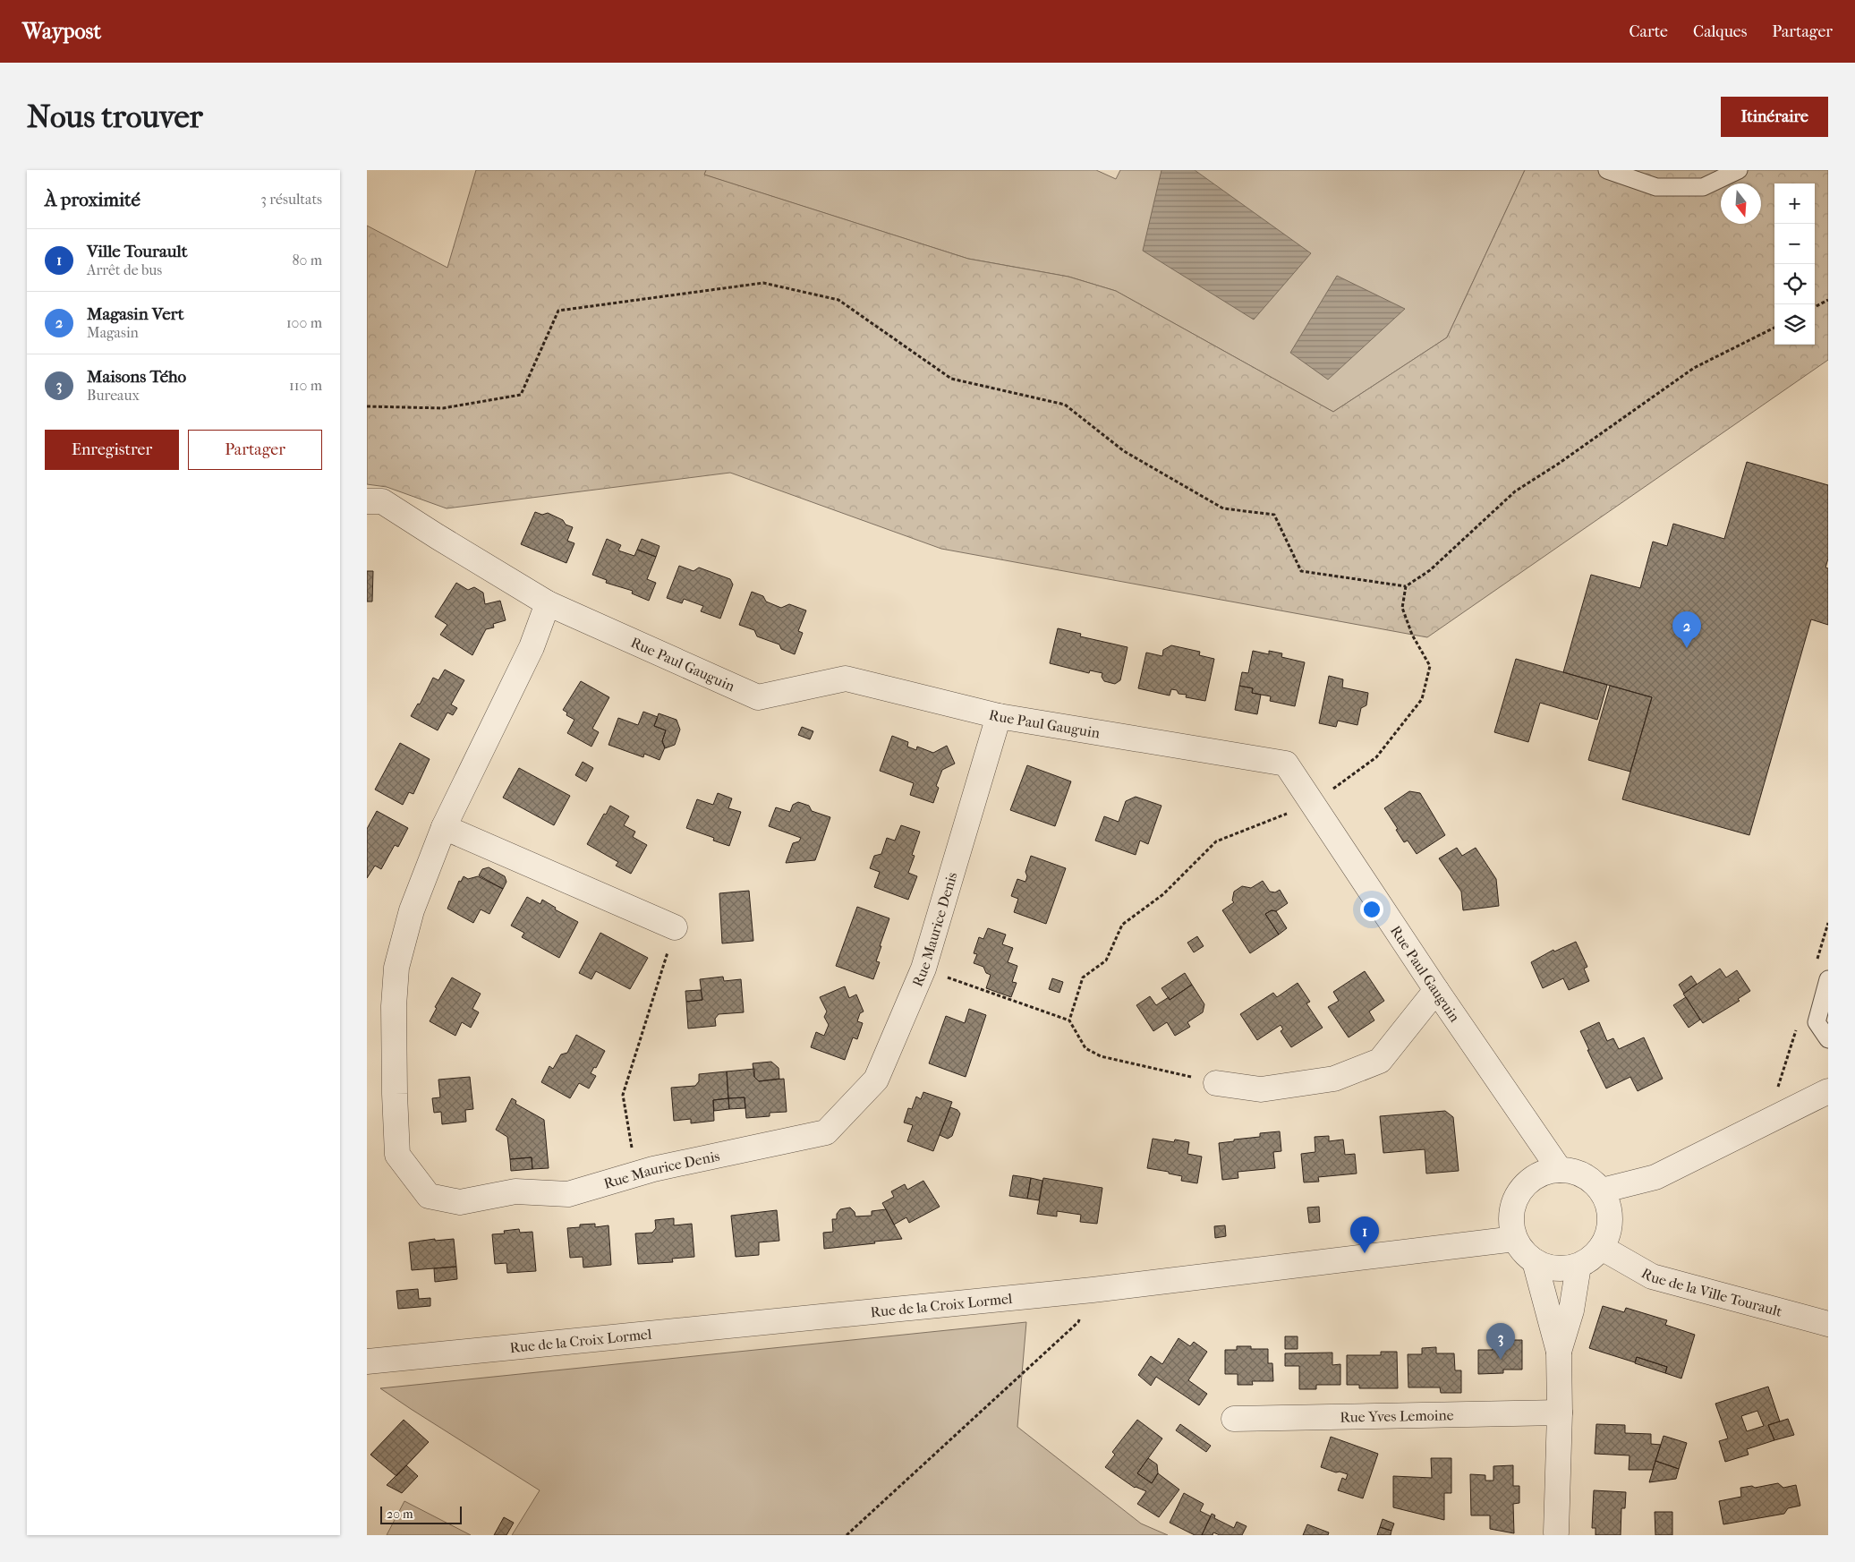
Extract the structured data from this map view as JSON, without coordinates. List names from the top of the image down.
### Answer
{
  "streets": {
    "street": [
      "Rue Paul Gauguin",
      "Rue Maurice Denis",
      "Rue de la Ville Tourault",
      "Rue de la Croix Lormel",
      "Rue Yves Lemoine"
    ]
  },
  "crossings": [
    ["Rue Paul Gauguin", "Rue Maurice Denis"],
    ["Rue Paul Gauguin", "Rue de la Ville Tourault"],
    ["Rue Paul Gauguin", "Rue de la Croix Lormel"],
    ["Rue de la Ville Tourault", "Rue de la Croix Lormel"]
  ],
  "scale_bar": "20 m",
  "north": "bottom",
  "page": {
    "header": "Waypost",
    "nav": ["Carte", "Calques", "Partager"],
    "buttons": [
      "Itinéraire",
      ["Enregistrer", "Partager"]
    ],
    "title": "Nous trouver",
    "heading": ["À proximité", "3 résultats"],
    "map_buttons": ["+", "−"],
    "list": [
      {
        "mark": "1",
        "name": "Ville Tourault",
        "note": "Arrêt de bus",
        "value": "80 m"
      },
      {
        "mark": "2",
        "name": "Magasin Vert",
        "note": "Magasin",
        "value": "100 m"
      },
      {
        "mark": "3",
        "name": "Maisons Tého",
        "note": "Bureaux",
        "value": "110 m"
      }
    ],
    "pins": ["2", "1", "3"],
    "scale": "20 m"
  }
}
